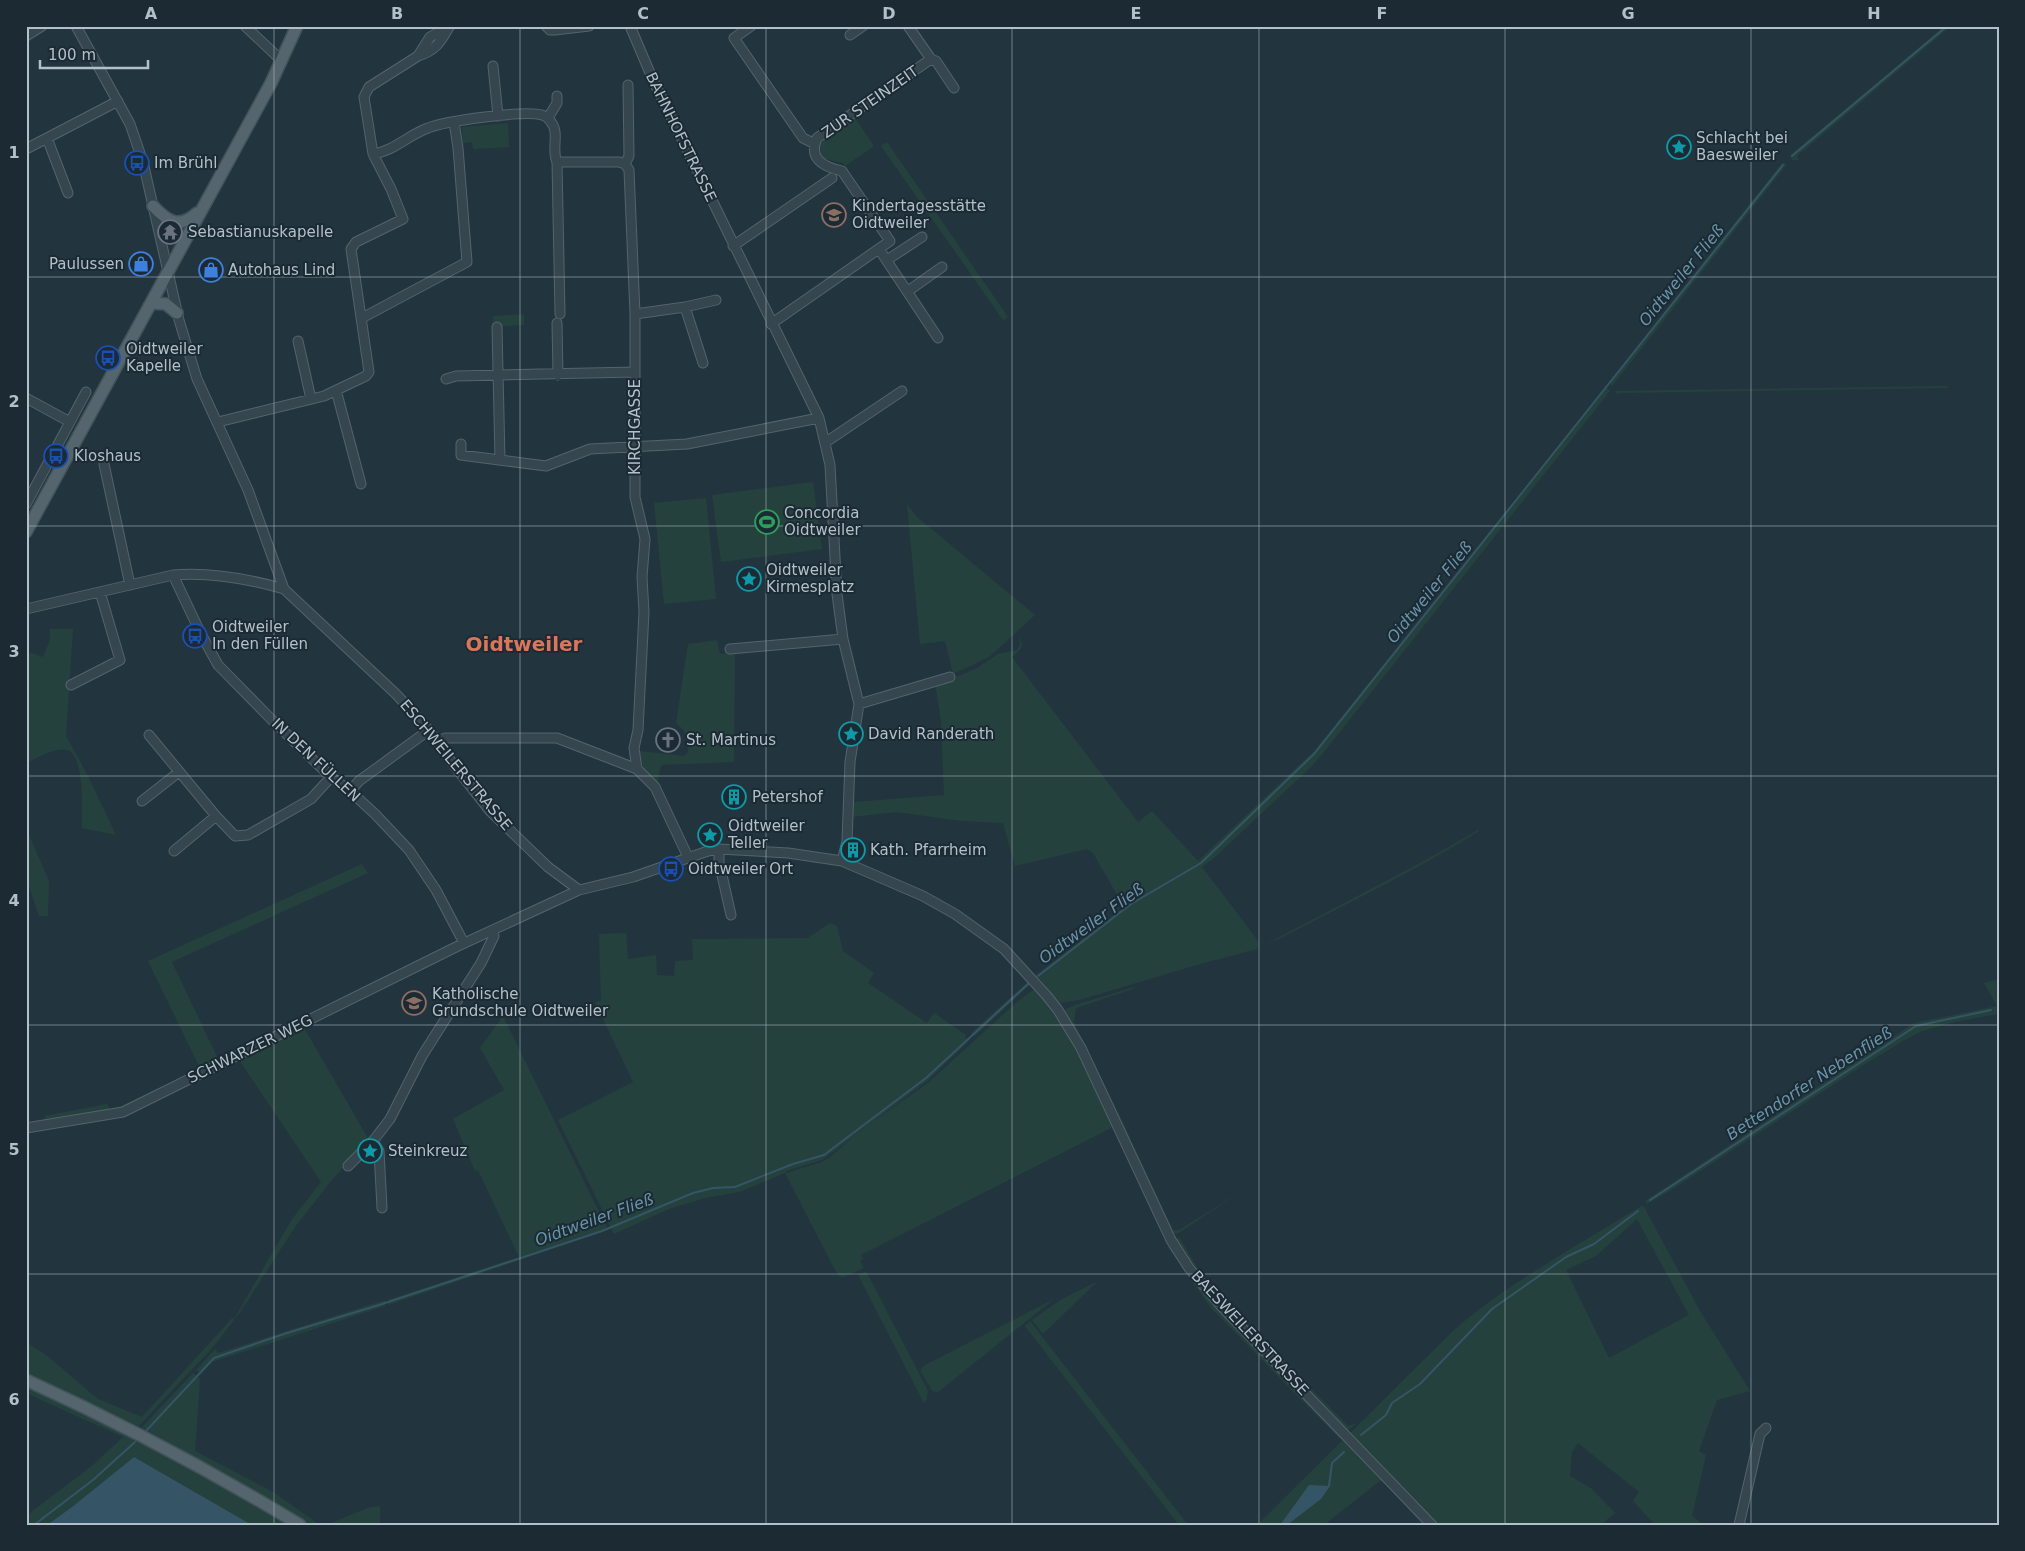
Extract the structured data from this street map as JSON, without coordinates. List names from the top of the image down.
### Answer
{
  "streets": {
    "street": [
      "ZUR STEINZEIT",
      "BAHNHOFSTRASSE",
      "KIRCHGASSE",
      "IN DEN FÜLLEN",
      "ESCHWEILERSTRASSE",
      "SCHWARZER WEG",
      "BAESWEILERSTRASSE"
    ]
  },
  "crossings": [
    ["BAHNHOFSTRASSE", "BAESWEILERSTRASSE"],
    ["IN DEN FÜLLEN", "SCHWARZER WEG"],
    ["ESCHWEILERSTRASSE", "SCHWARZER WEG"]
  ],
  "districts": ["Oidtweiler"],
  "water": ["Oidtweiler Fließ", "Bettendorfer Nebenfließ"],
  "places": {
    "place": [
      "Schlacht bei Baesweiler",
      "Oidtweiler Kirmesplatz",
      "David Randerath",
      "Oidtweiler Teller",
      "Steinkreuz"
    ],
    "bus stop": [
      "Im Brühl",
      "Oidtweiler Kapelle",
      "Kloshaus",
      "Oidtweiler In den Füllen",
      "Oidtweiler Ort"
    ],
    "school or university": ["Kindertagesstätte Oidtweiler", "Katholische Grundschule Oidtweiler"],
    "temple": ["Sebastianuskapelle"],
    "shop": ["Paulussen", "Autohaus Lind"],
    "sports": ["Concordia Oidtweiler"],
    "church": ["St. Martinus"],
    "building": ["Petershof", "Kath. Pfarrheim"]
  },
  "scale_bar": "100 m",
  "grid": {
    "columns": [
      "A",
      "B",
      "C",
      "D",
      "E",
      "F",
      "G",
      "H"
    ],
    "rows": [
      "1",
      "2",
      "3",
      "4",
      "5",
      "6"
    ]
  }
}
